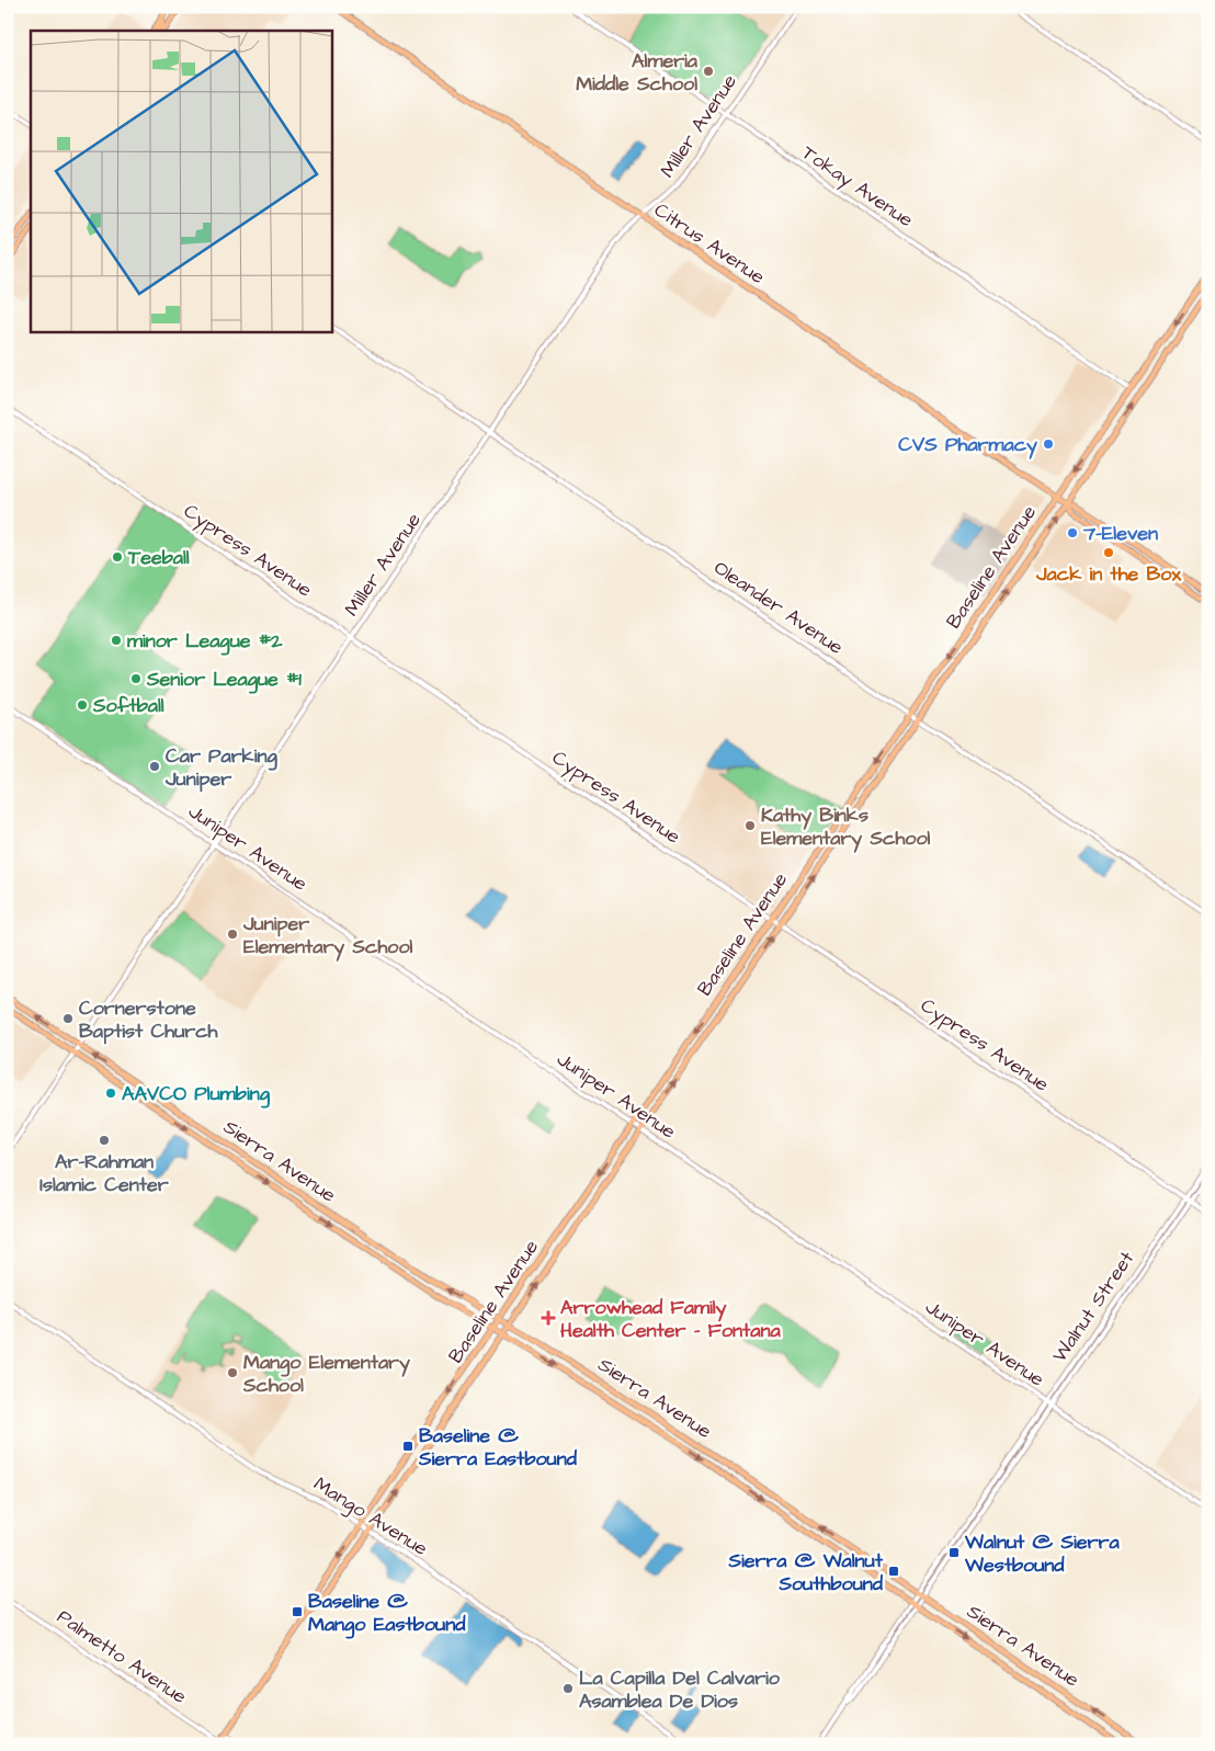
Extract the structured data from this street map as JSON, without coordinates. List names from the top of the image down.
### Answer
{
  "streets": {
    "main road": ["Citrus Avenue", "Baseline Avenue", "Sierra Avenue"],
    "street": [
      "Miller Avenue",
      "Tokay Avenue",
      "Cypress Avenue",
      "Oleander Avenue",
      "Juniper Avenue",
      "Walnut Street",
      "Mango Avenue",
      "Palmetto Avenue"
    ]
  },
  "crossings": [
    ["Miller Avenue", "Tokay Avenue"],
    ["Miller Avenue", "Citrus Avenue"],
    ["Miller Avenue", "Cypress Avenue"],
    ["Miller Avenue", "Oleander Avenue"],
    ["Miller Avenue", "Juniper Avenue"],
    ["Miller Avenue", "Sierra Avenue"],
    ["Tokay Avenue", "Baseline Avenue"],
    ["Citrus Avenue", "Baseline Avenue"],
    ["Cypress Avenue", "Baseline Avenue"],
    ["Cypress Avenue", "Walnut Street"],
    ["Baseline Avenue", "Oleander Avenue"],
    ["Baseline Avenue", "Juniper Avenue"],
    ["Baseline Avenue", "Sierra Avenue"],
    ["Baseline Avenue", "Mango Avenue"],
    ["Baseline Avenue", "Palmetto Avenue"],
    ["Juniper Avenue", "Walnut Street"],
    ["Sierra Avenue", "Walnut Street"]
  ],
  "places": {
    "other": [
      "Almeria Middle School",
      "CVS Pharmacy",
      "7-Eleven",
      "Jack in the Box",
      "Teeball",
      "minor League #2",
      "Senior League #1",
      "Softball",
      "Car Parking Juniper",
      "Kathy Binks Elementary School",
      "Juniper Elementary School",
      "Cornerstone Baptist Church",
      "AAVCO Plumbing",
      "Ar-Rahman Islamic Center",
      "Mango Elementary School",
      "La Capilla Del Calvario Asamblea De Dios"
    ],
    "health": ["Arrowhead Family Health Center - Fontana"],
    "transit": [
      "Baseline @ Sierra Eastbound",
      "Walnut @ Sierra Westbound",
      "Sierra @ Walnut Southbound",
      "Baseline @ Mango Eastbound"
    ]
  }
}
